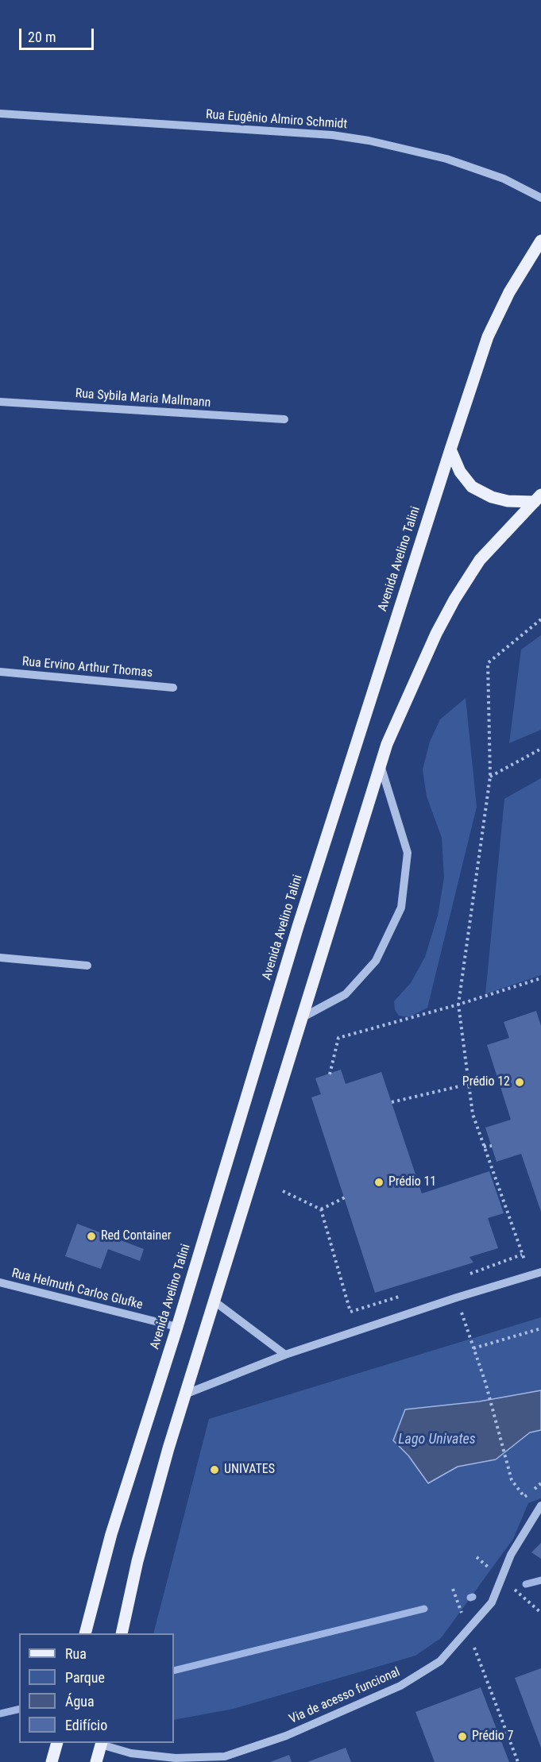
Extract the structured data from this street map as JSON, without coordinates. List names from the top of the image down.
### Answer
{
  "streets": {
    "main road": ["Avenida Avelino Talini"],
    "street": [
      "Rua Eugênio Almiro Schmidt",
      "Rua Sybila Maria Mallmann",
      "Rua Ervino Arthur Thomas",
      "Rua Helmuth Carlos Glufke",
      "Via de acesso funcional"
    ]
  },
  "crossings": [
    ["Avenida Avelino Talini", "Rua Helmuth Carlos Glufke"]
  ],
  "water": ["Lago Univates"],
  "places": [
    "Prédio 12",
    "Prédio 11",
    "Red Container",
    "UNIVATES",
    "Prédio 7"
  ],
  "legend": [
    "Rua",
    "Parque",
    "Água",
    "Edifício"
  ],
  "scale_bar": "20 m"
}
